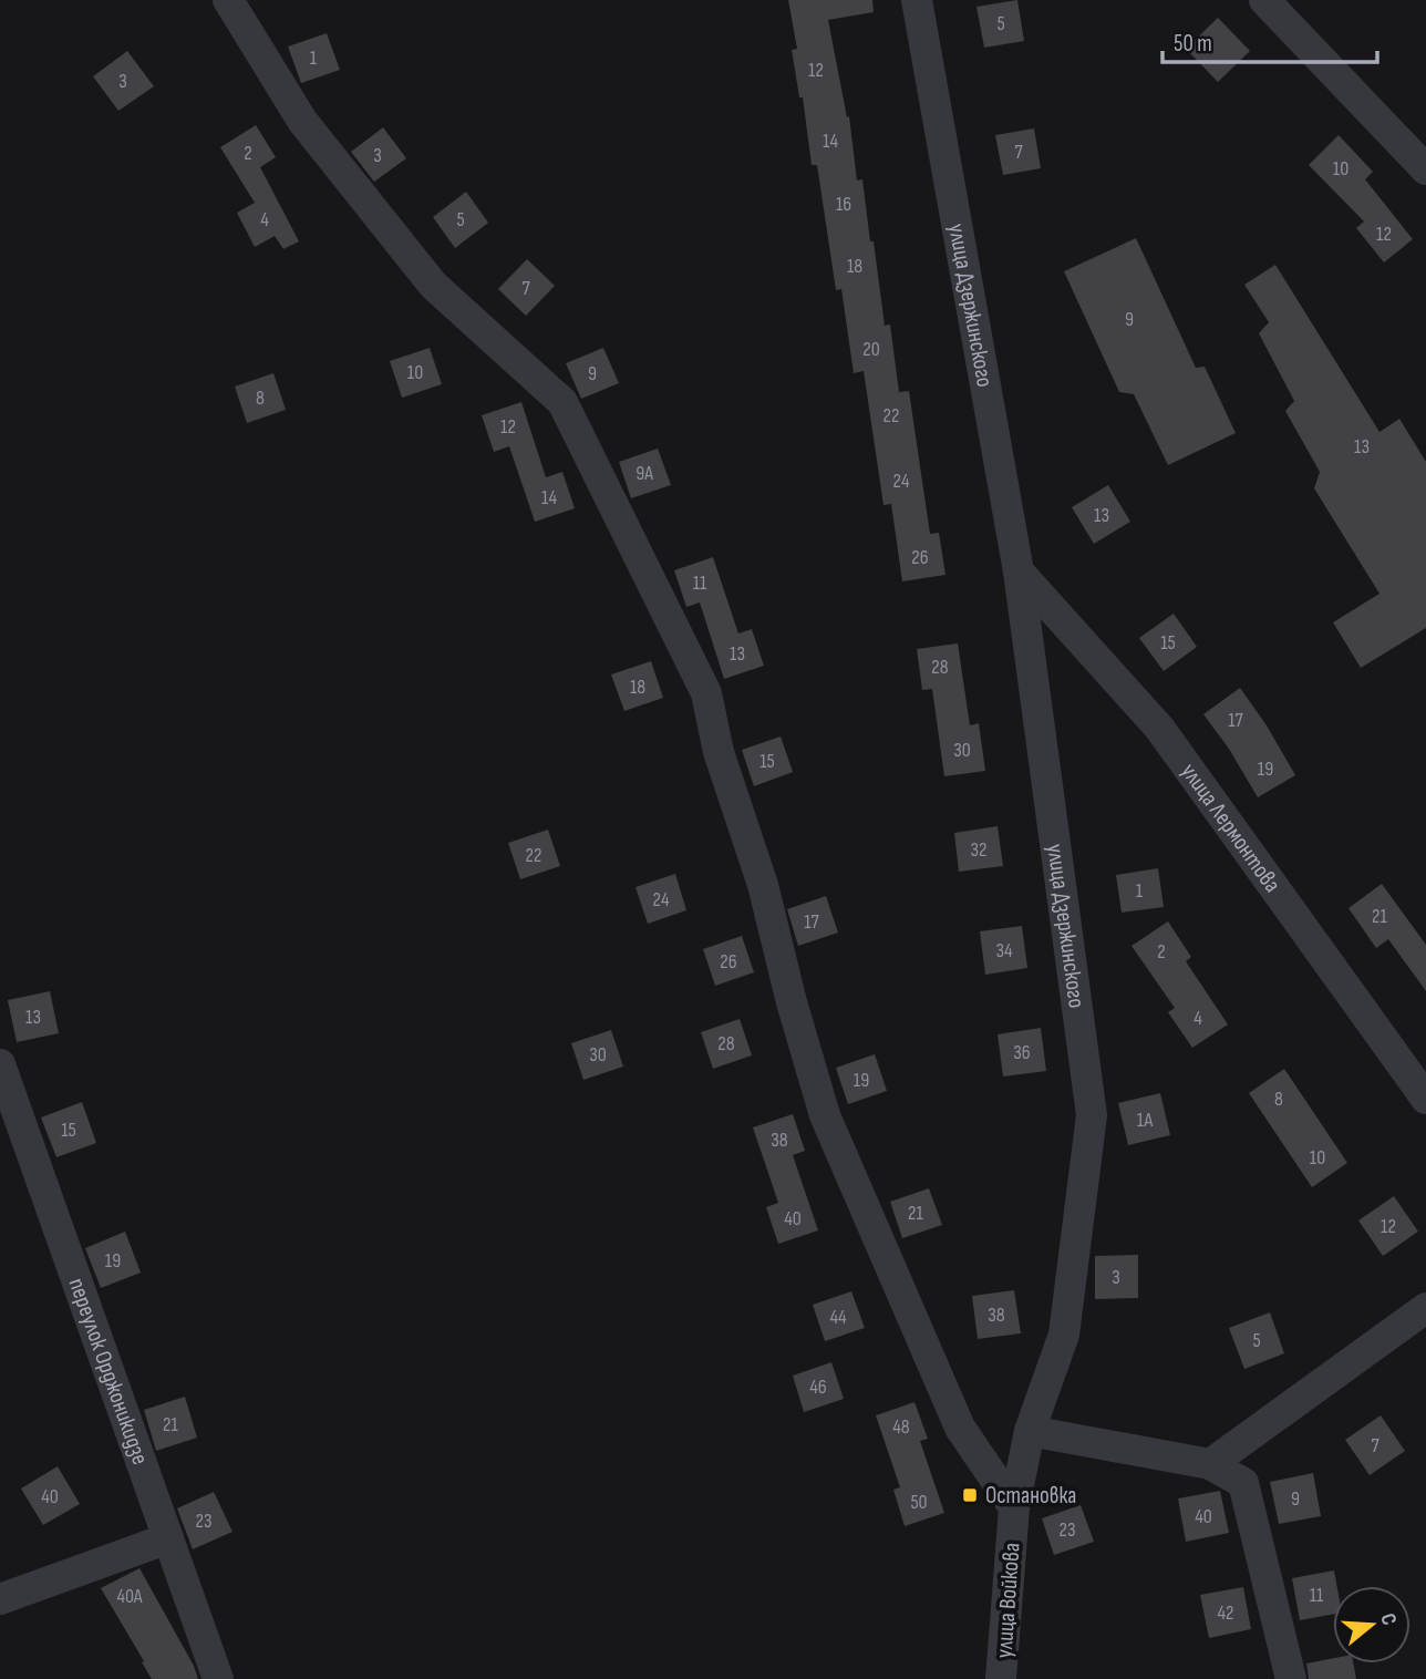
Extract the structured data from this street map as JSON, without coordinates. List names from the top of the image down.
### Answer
{
  "streets": {
    "street": [
      "улица Дзержинского",
      "улица Лермонтова",
      "переулок Орджоникидзе",
      "улица Войкова"
    ]
  },
  "crossings": [
    ["улица Дзержинского", "улица Лермонтова"],
    ["улица Дзержинского", "улица Войкова"]
  ],
  "places": {
    "transit": ["Остановка"]
  },
  "house_numbers": [
    "5",
    "1",
    "12",
    "3",
    "14",
    "7",
    "2",
    "3",
    "10",
    "16",
    "4",
    "5",
    "12",
    "18",
    "7",
    "9",
    "20",
    "10",
    "9",
    "8",
    "22",
    "12",
    "13",
    "9А",
    "24",
    "14",
    "13",
    "26",
    "11",
    "15",
    "13",
    "28",
    "18",
    "17",
    "30",
    "15",
    "19",
    "32",
    "22",
    "1",
    "24",
    "21",
    "17",
    "34",
    "2",
    "26",
    "13",
    "4",
    "28",
    "36",
    "30",
    "19",
    "8",
    "1А",
    "15",
    "38",
    "10",
    "21",
    "40",
    "12",
    "19",
    "3",
    "38",
    "44",
    "5",
    "46",
    "21",
    "48",
    "7",
    "40",
    "9",
    "50",
    "40",
    "23",
    "23",
    "11",
    "40А",
    "42"
  ],
  "scale_bar": "50 m",
  "north": "right"
}
